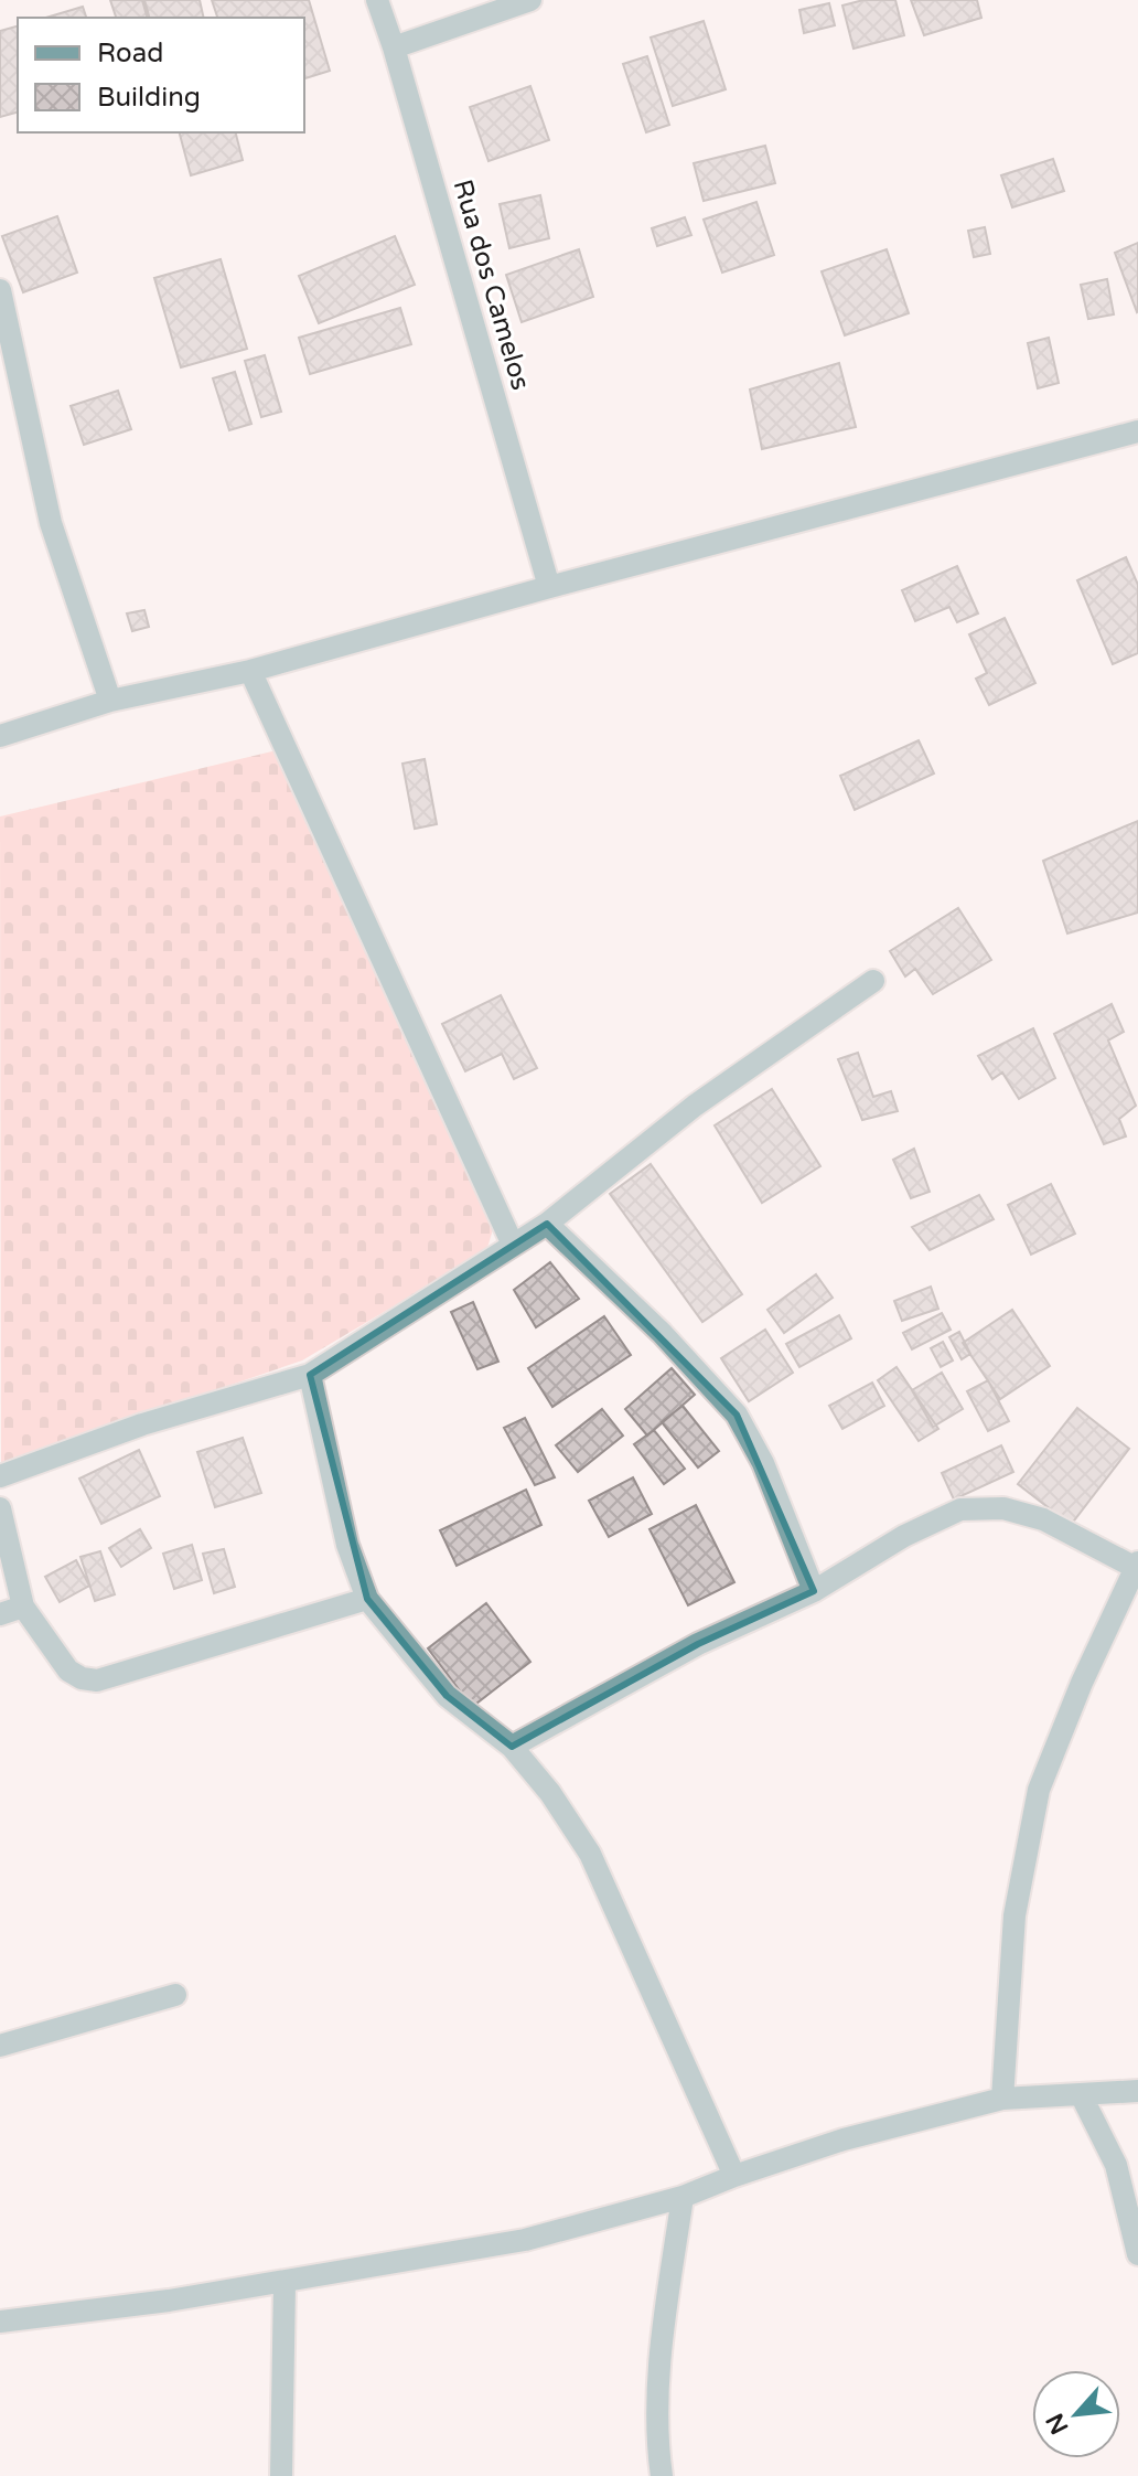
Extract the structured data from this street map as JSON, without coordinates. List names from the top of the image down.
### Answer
{
  "streets": {
    "street": ["Rua dos Camelos"]
  },
  "legend": ["Road", "Building"],
  "north": "bottom left"
}
